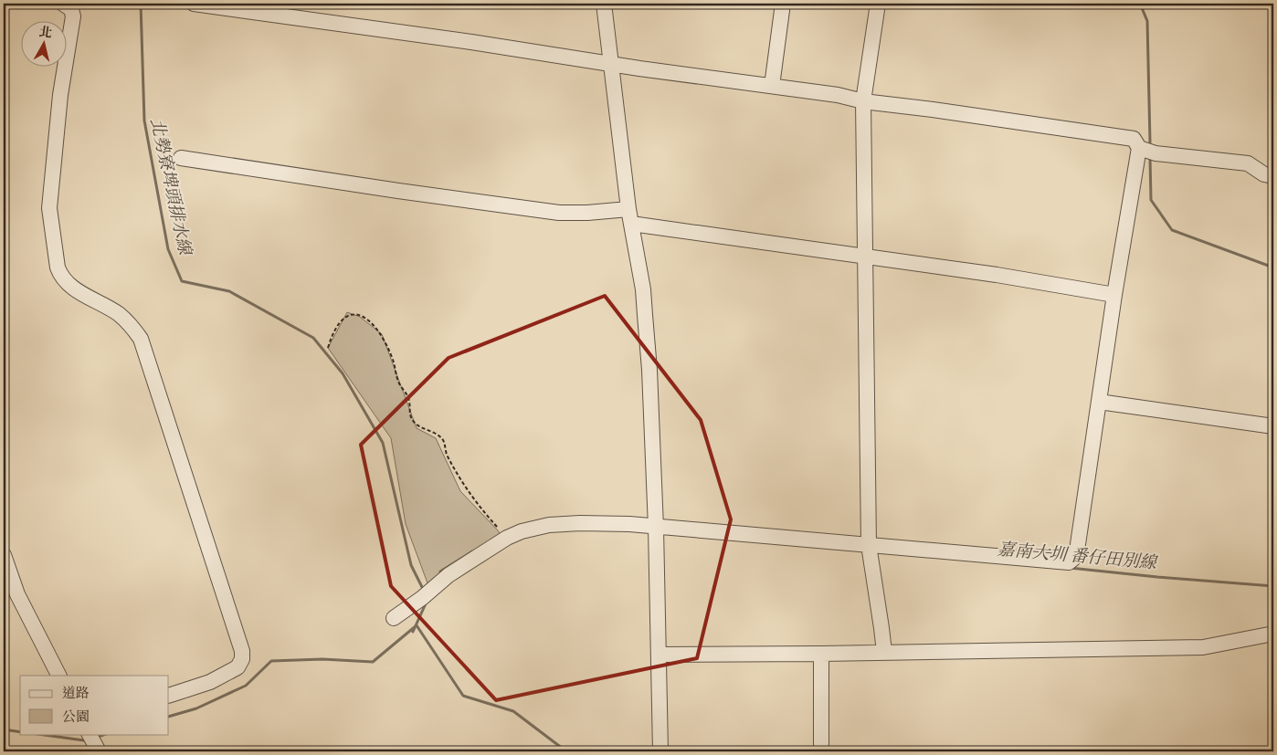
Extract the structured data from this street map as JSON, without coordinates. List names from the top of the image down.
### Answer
{
  "water": ["北勢寮埤頭排水線", "嘉南大圳 番仔田別線"],
  "legend": ["道路", "公園"],
  "north": "top"
}
